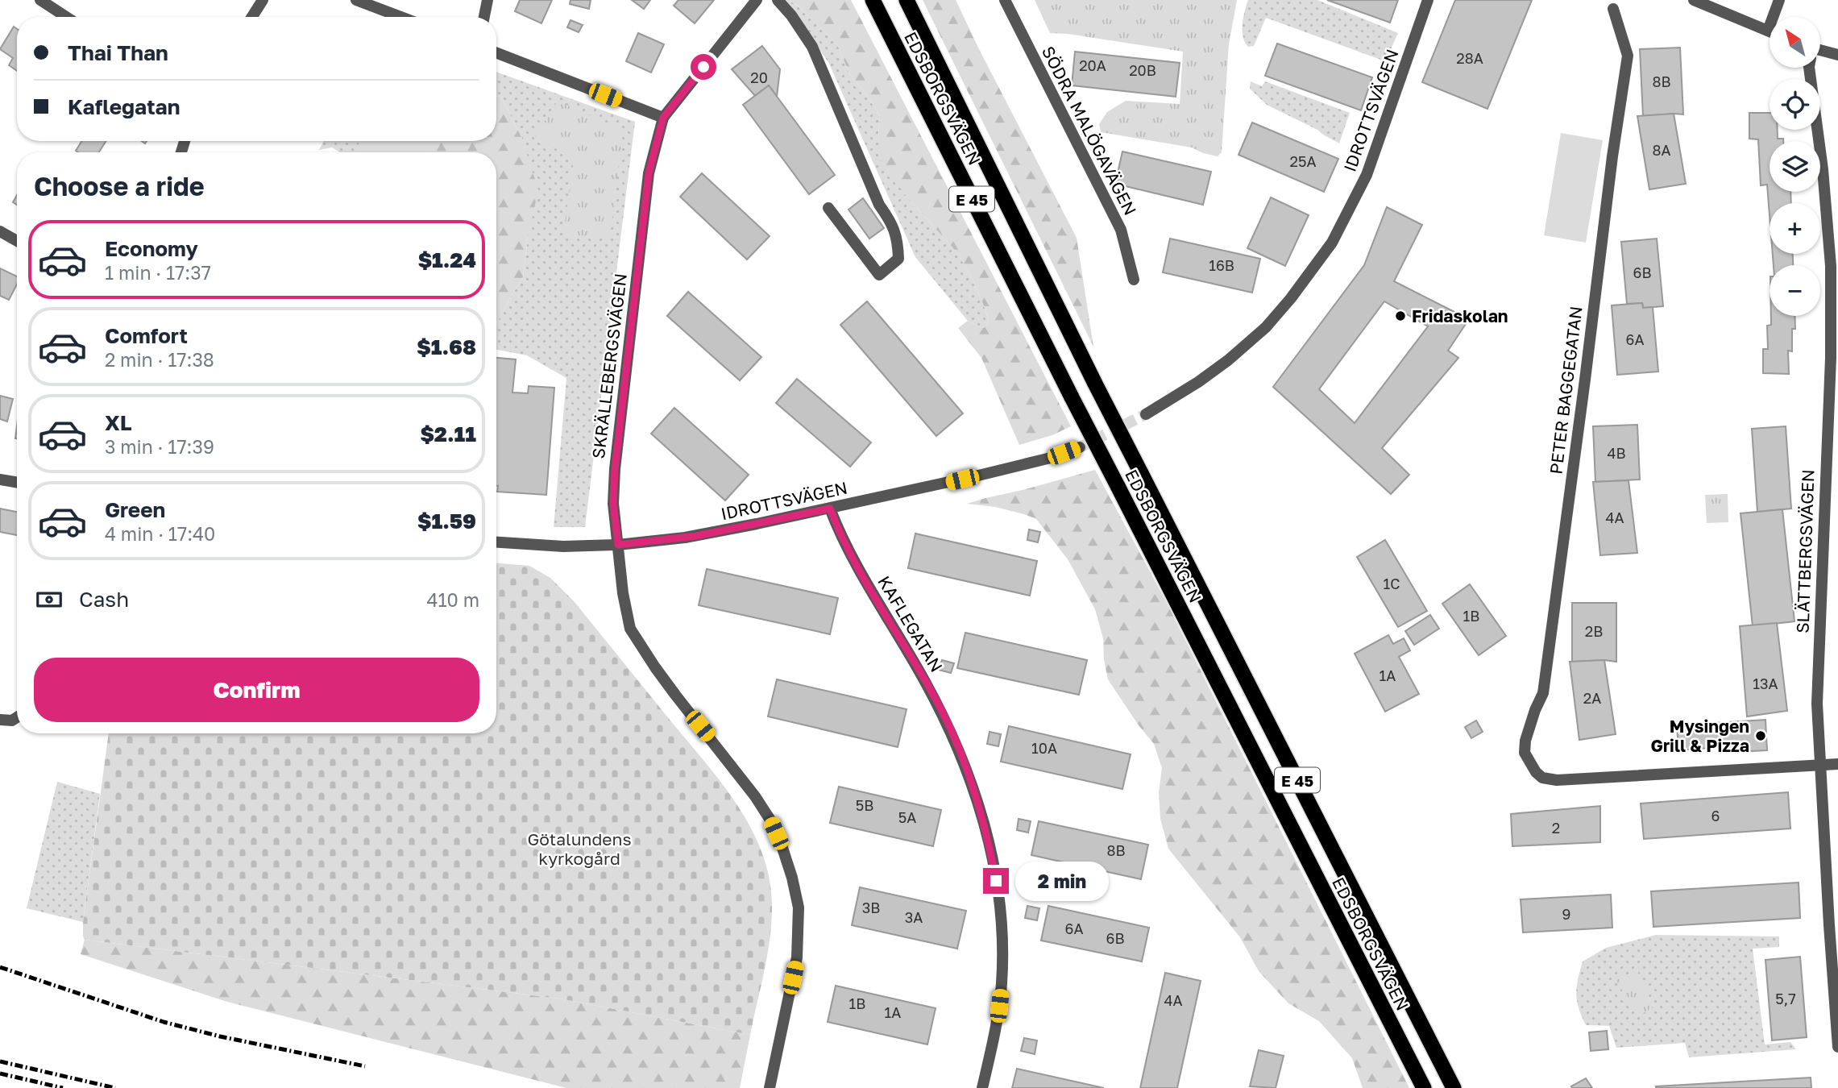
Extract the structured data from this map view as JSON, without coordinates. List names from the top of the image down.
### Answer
{
  "streets": {
    "highway": ["EDSBORGSVÄGEN", "E 45"],
    "street": [
      "IDROTTSVÄGEN",
      "SÖDRA MALÖGAVÄGEN",
      "SKRÄLLEBERGSVÄGEN",
      "PETER BAGGEGATAN",
      "SLÄTTBERGSVÄGEN",
      "KAFLEGATAN"
    ]
  },
  "crossings": [
    ["IDROTTSVÄGEN", "SKRÄLLEBERGSVÄGEN"],
    ["IDROTTSVÄGEN", "KAFLEGATAN"],
    ["PETER BAGGEGATAN", "SLÄTTBERGSVÄGEN"]
  ],
  "parks": ["Götalundens kyrkogård"],
  "places": ["Fridaskolan", "Mysingen Grill & Pizza"],
  "house_numbers": [
    "28A",
    "20A",
    "20B",
    "20",
    "8B",
    "8A",
    "25A",
    "16B",
    "6B",
    "6A",
    "4B",
    "4A",
    "1C",
    "1B",
    "2B",
    "1A",
    "13A",
    "2A",
    "10A",
    "5B",
    "6",
    "5A",
    "2",
    "8B",
    "3B",
    "9",
    "3A",
    "6A",
    "6B",
    "5,7",
    "4A",
    "1B",
    "1A"
  ],
  "north": "top left",
  "page": {
    "map_buttons": ["+", "−"],
    "banner": ["Thai Than", "Kaflegatan"],
    "heading": "Choose a ride",
    "list": [
      {
        "name": "Economy",
        "note": "1 min · 17:37",
        "value": "$1.24"
      },
      {
        "name": "Comfort",
        "note": "2 min · 17:38",
        "value": "$1.68"
      },
      {
        "name": "XL",
        "note": "3 min · 17:39",
        "value": "$2.11"
      },
      {
        "name": "Green",
        "note": "4 min · 17:40",
        "value": "$1.59"
      }
    ],
    "pay": ["Cash", "410 m"],
    "buttons": "Confirm",
    "bubble": "2 min"
  }
}
